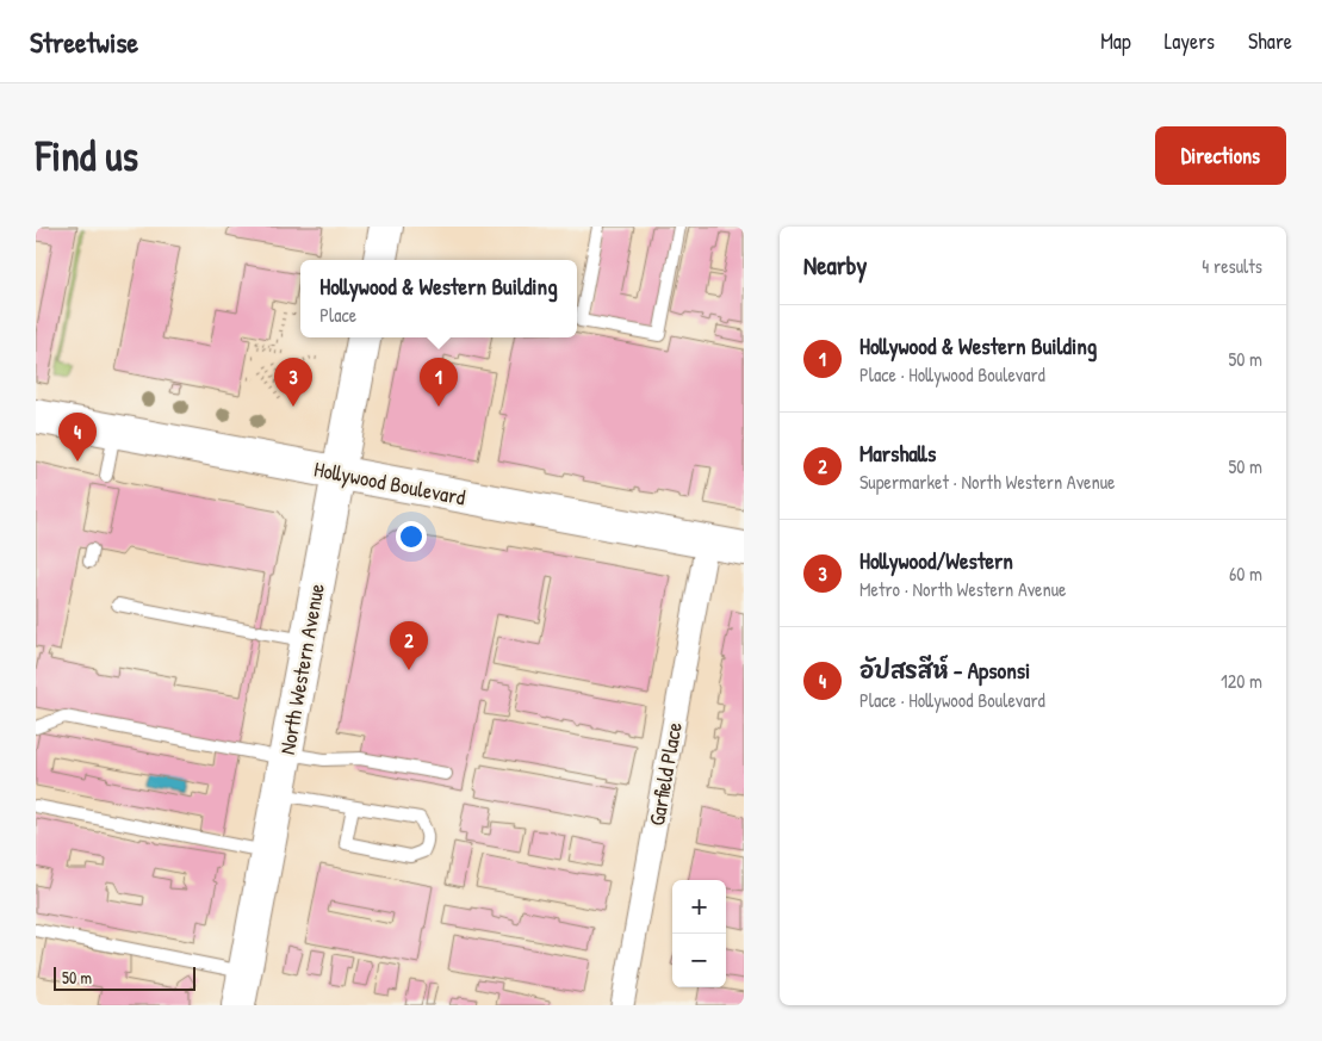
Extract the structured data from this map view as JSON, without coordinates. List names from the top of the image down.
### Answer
{
  "streets": {
    "main road": ["Hollywood Boulevard", "North Western Avenue"],
    "street": ["Garfield Place"]
  },
  "crossings": [
    ["Hollywood Boulevard", "North Western Avenue"],
    ["Hollywood Boulevard", "Garfield Place"]
  ],
  "scale_bar": "50 m",
  "page": {
    "header": "Streetwise",
    "nav": ["Map", "Layers", "Share"],
    "buttons": "Directions",
    "title": "Find us",
    "heading": ["Nearby", "4 results"],
    "popup": ["Hollywood & Western Building", "Place"],
    "list": [
      {
        "mark": "1",
        "name": "Hollywood & Western Building",
        "note": "Place · Hollywood Boulevard",
        "value": "50 m"
      },
      {
        "mark": "2",
        "name": "Marshalls",
        "note": "Supermarket · North Western Avenue",
        "value": "50 m"
      },
      {
        "mark": "3",
        "name": "Hollywood/Western",
        "note": "Metro · North Western Avenue",
        "value": "60 m"
      },
      {
        "mark": "4",
        "name": "อัปสรสีห์ - Apsonsi",
        "note": "Place · Hollywood Boulevard",
        "value": "120 m"
      }
    ],
    "pins": [
      "1",
      "3",
      "4",
      "2"
    ],
    "map_buttons": ["+", "−"],
    "scale": "50 m"
  }
}
